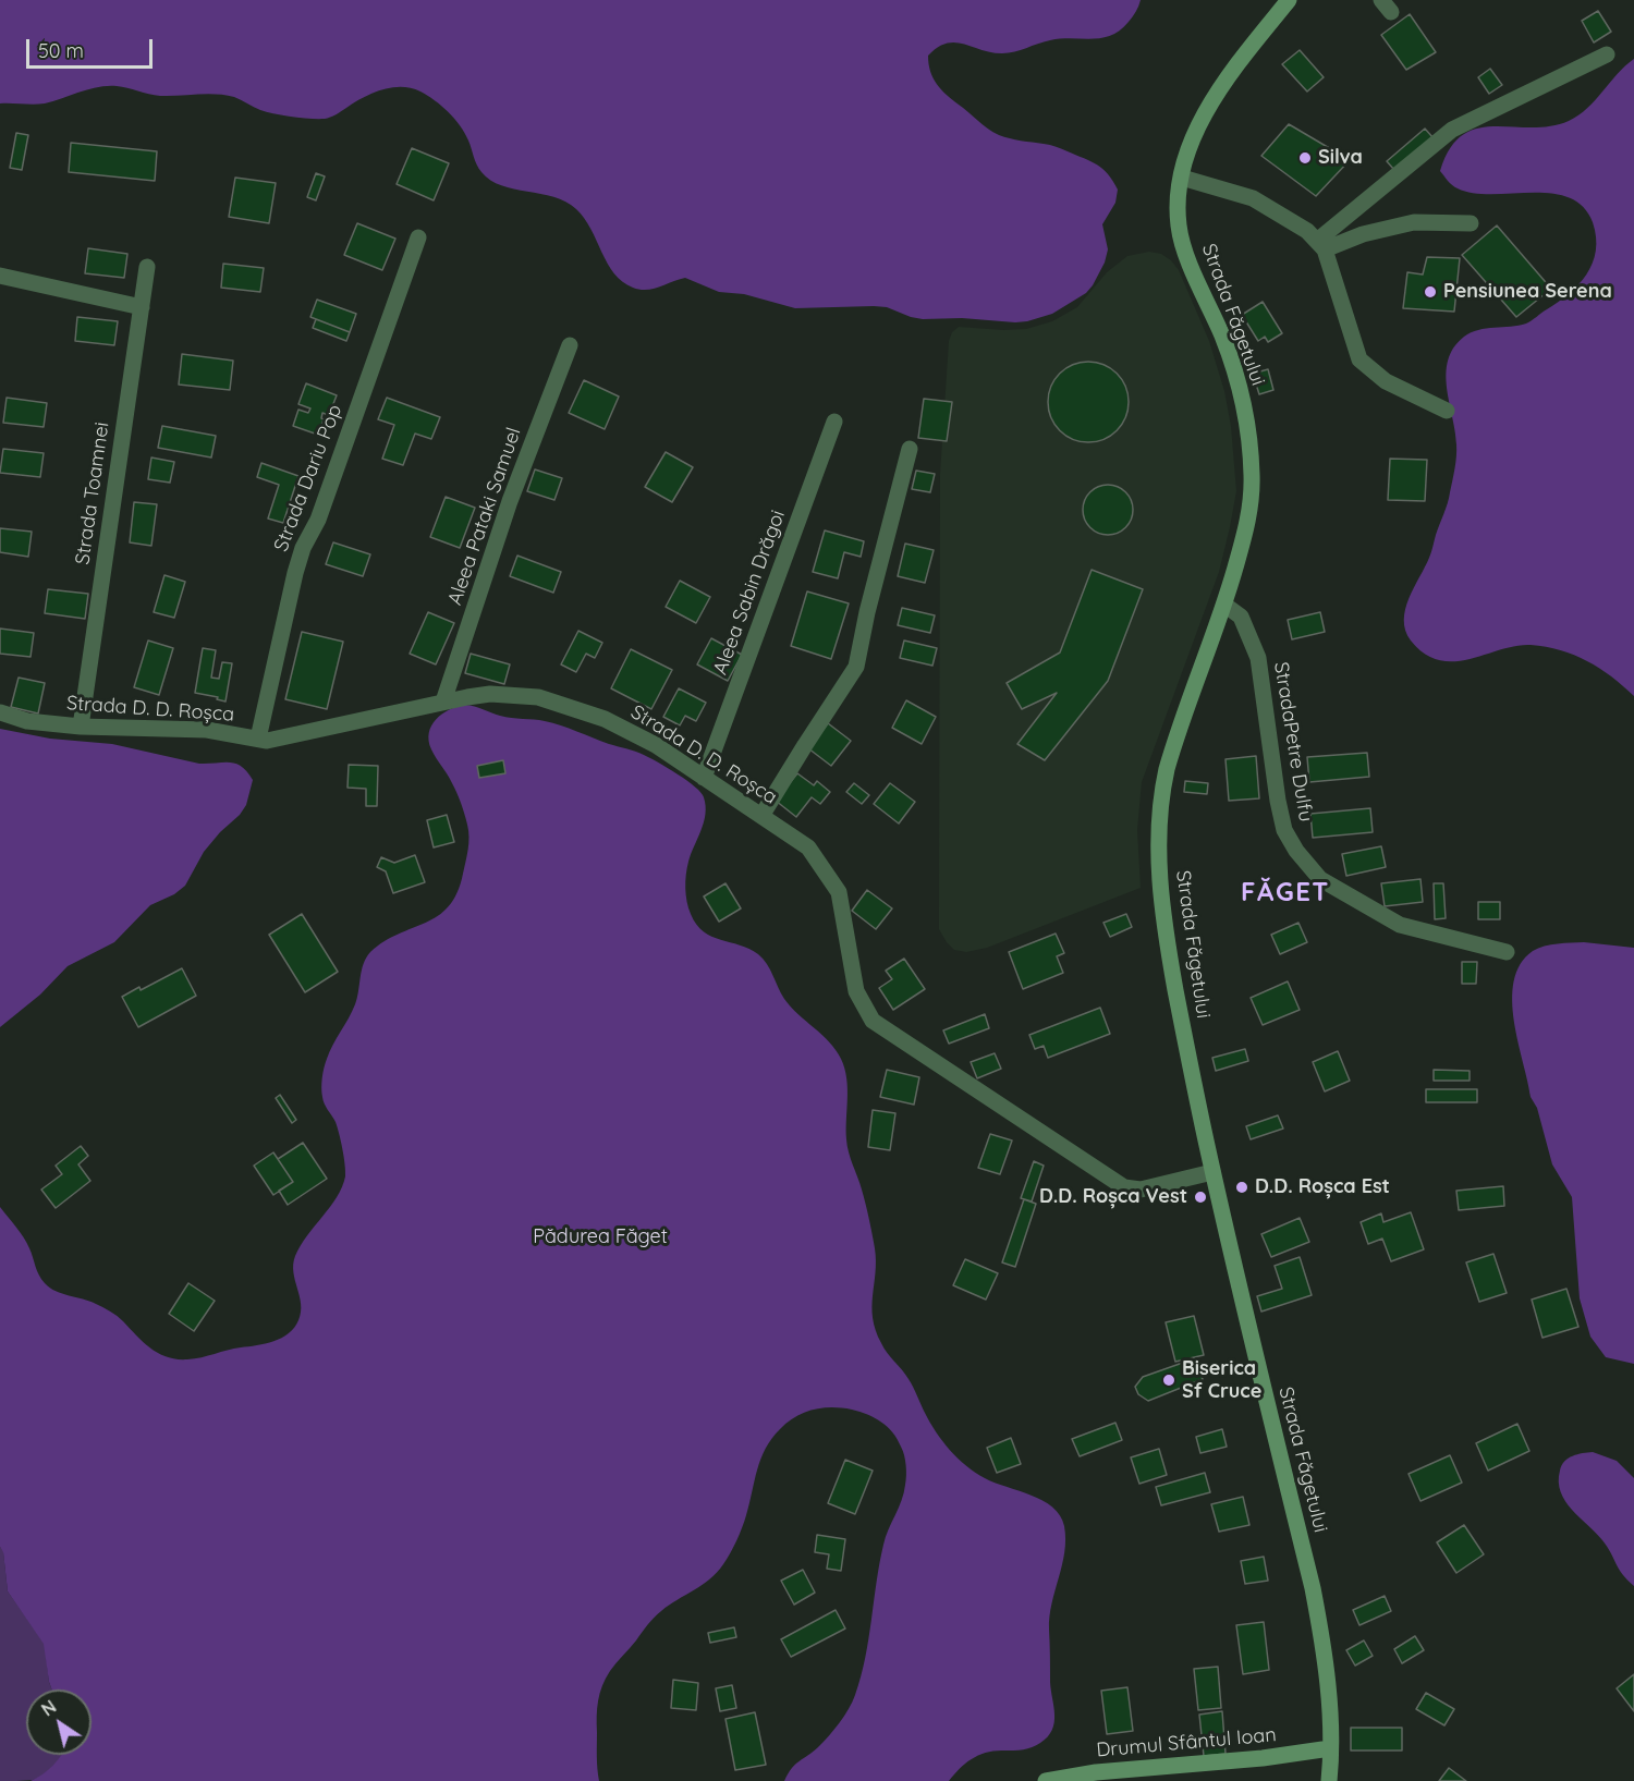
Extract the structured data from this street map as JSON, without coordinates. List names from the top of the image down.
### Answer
{
  "streets": {
    "main road": ["Strada Făgetului", "Drumul Sfântul Ioan"],
    "street": [
      "Strada Dariu Pop",
      "Strada Toamnei",
      "Aleea Pataki Samuel",
      "Aleea Sabin Drăgoi",
      "Strada D. D. Roșca",
      "StradaPetre Dulfu"
    ]
  },
  "crossings": [
    ["Strada Făgetului", "Strada D. D. Roșca"],
    ["Strada Făgetului", "StradaPetre Dulfu"],
    ["Strada Făgetului", "Drumul Sfântul Ioan"],
    ["Strada Dariu Pop", "Strada D. D. Roșca"],
    ["Strada Toamnei", "Strada D. D. Roșca"],
    ["Aleea Pataki Samuel", "Strada D. D. Roșca"],
    ["Aleea Sabin Drăgoi", "Strada D. D. Roșca"]
  ],
  "districts": ["FĂGET"],
  "parks": ["Pădurea Făget"],
  "places": [
    "Silva",
    "Pensiunea Serena",
    "D.D. Roșca Est",
    "D.D. Roșca Vest",
    "Biserica Sf Cruce"
  ],
  "scale_bar": "50 m",
  "north": "top left"
}
